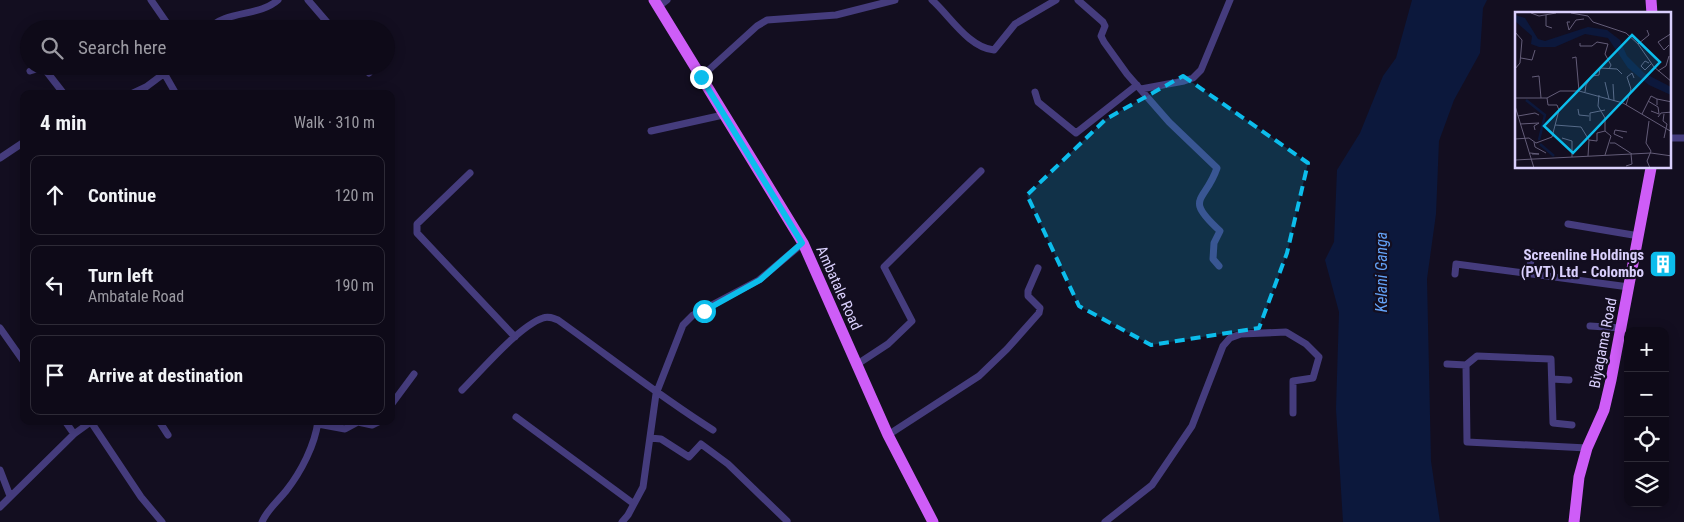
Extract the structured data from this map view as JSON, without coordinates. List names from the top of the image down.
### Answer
{
  "streets": {
    "main road": ["Ambatale Road", "Biyagama Road"]
  },
  "water": ["Kelani Ganga"],
  "places": {
    "building": ["Screenline Holdings (PVT) Ltd - Colombo"]
  },
  "page": {
    "search": "Search here",
    "heading": ["4 min", "Walk · 310 m"],
    "list": [
      ["Continue", "120 m"],
      ["Turn left", "Ambatale Road", "190 m"],
      "Arrive at destination"
    ],
    "map_buttons": ["+", "−"]
  }
}
